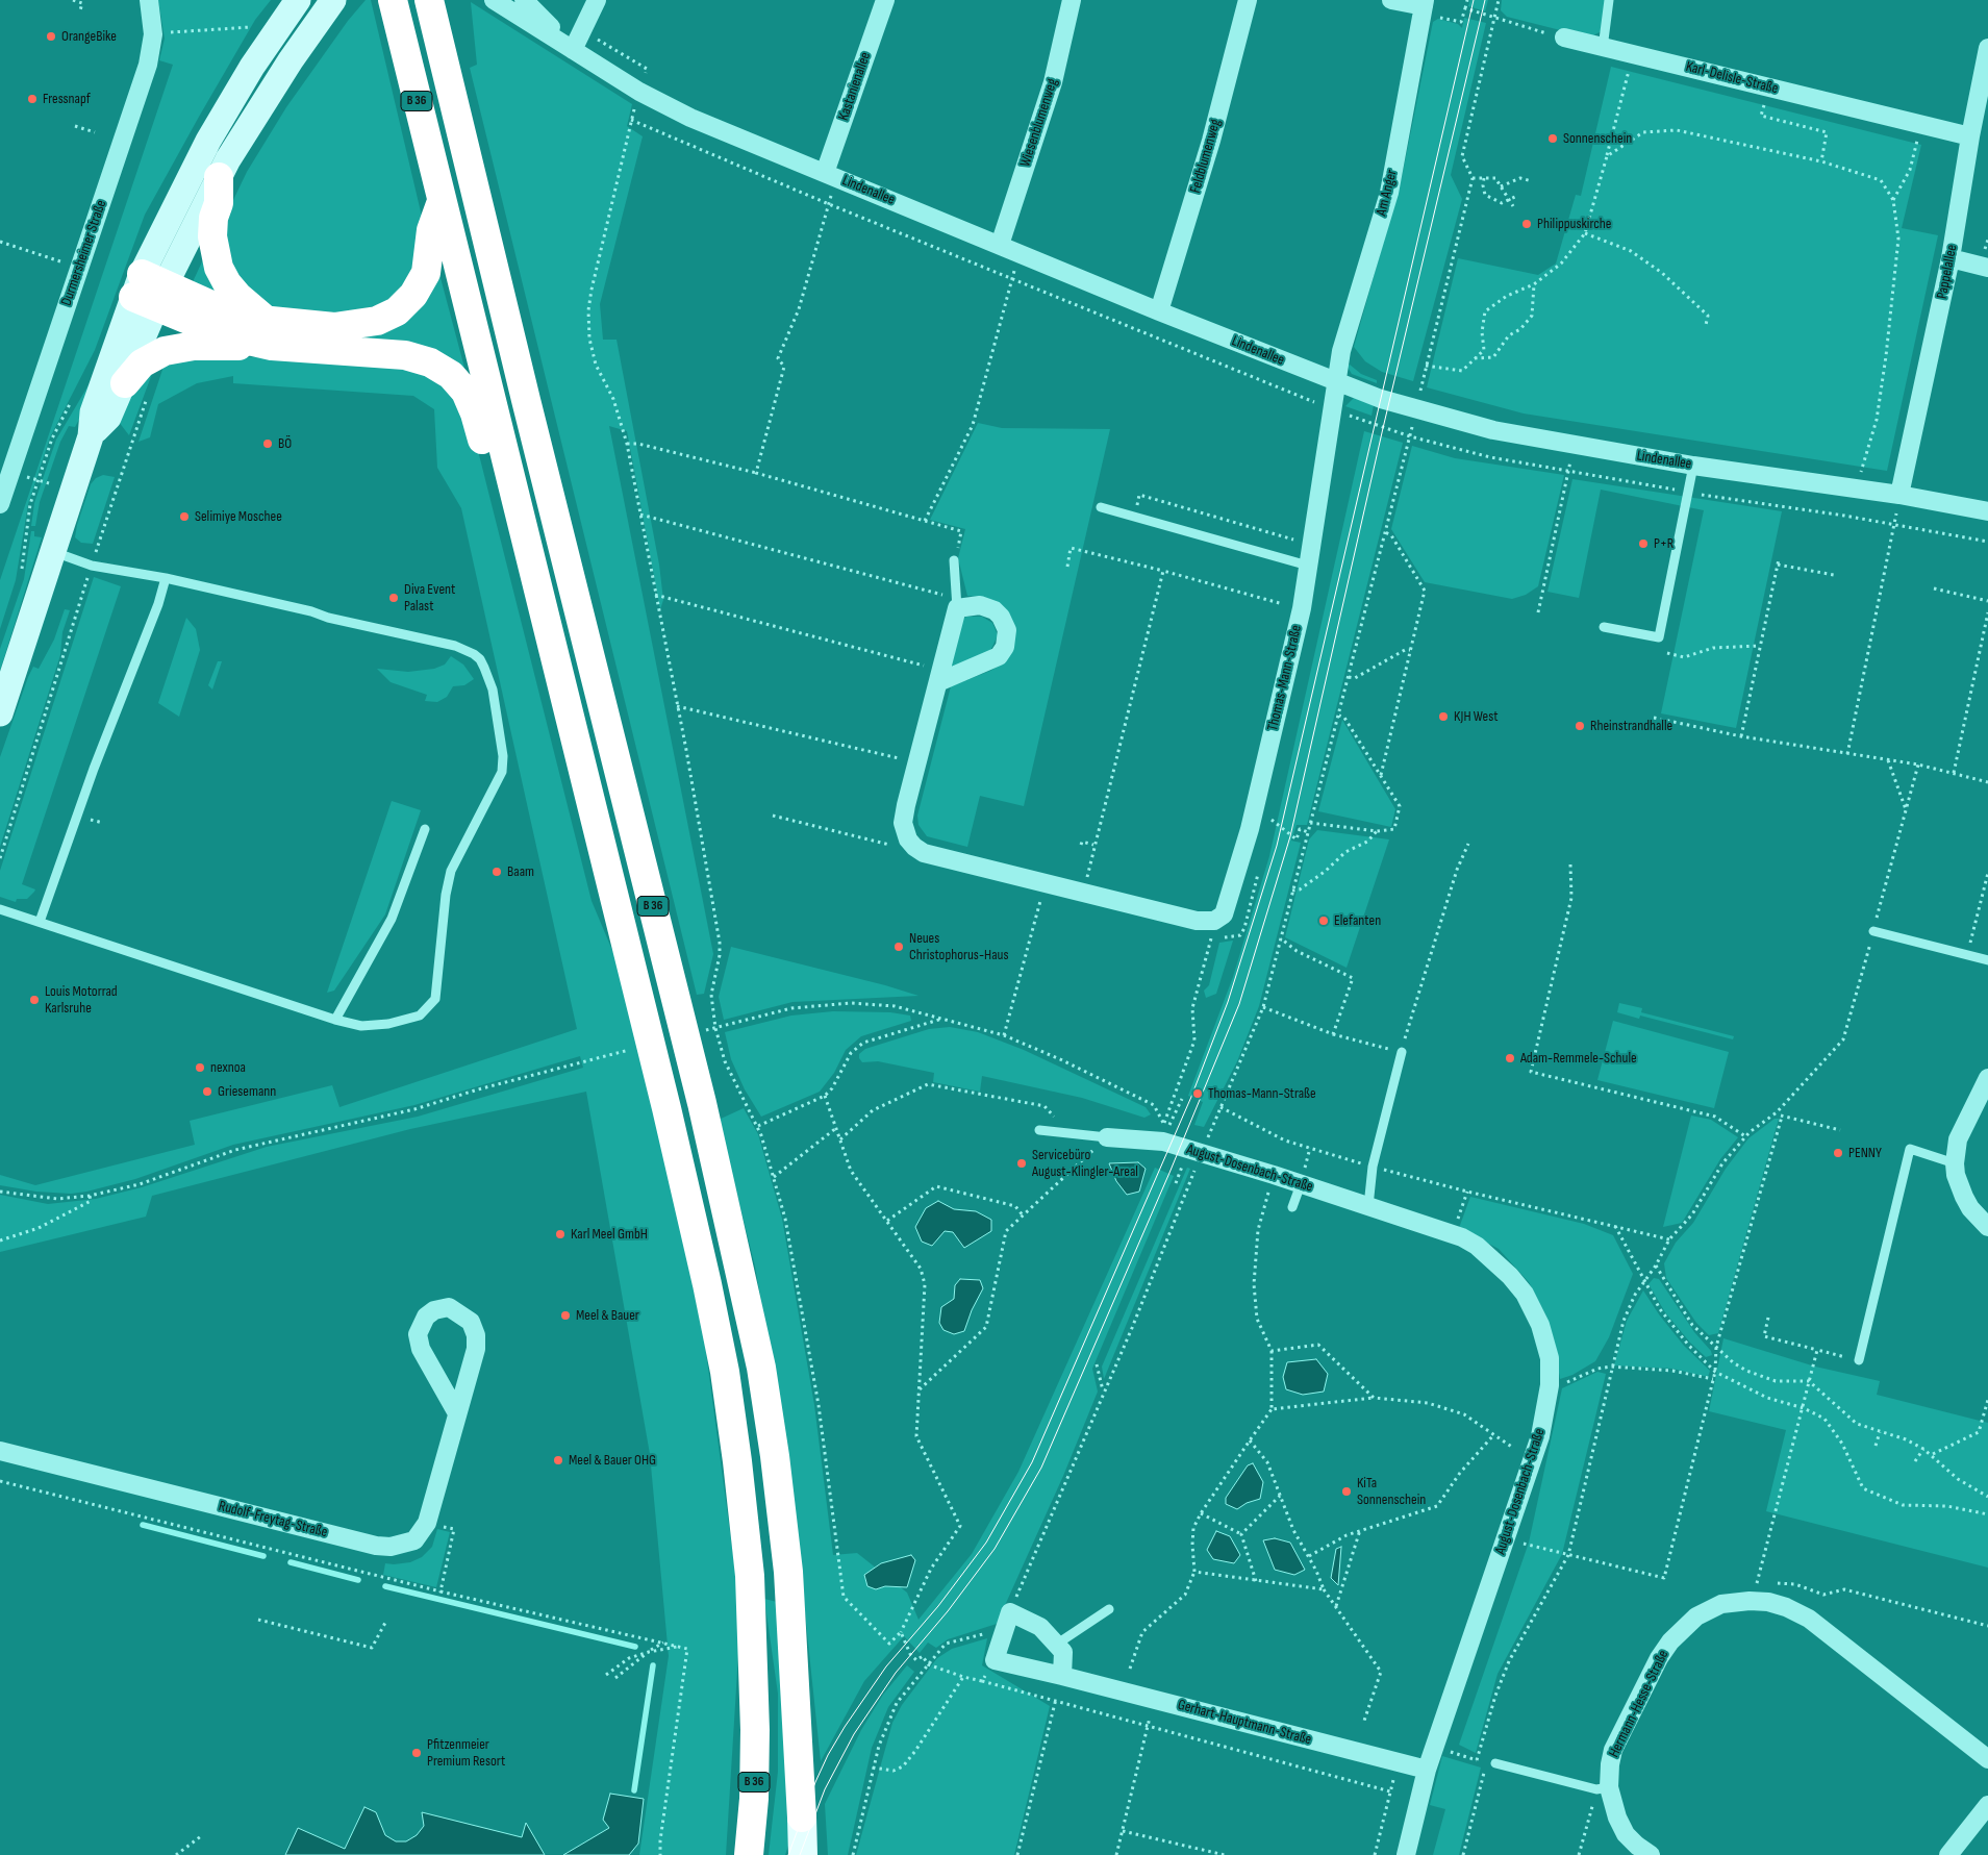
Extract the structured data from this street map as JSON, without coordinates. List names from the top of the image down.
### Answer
{
  "streets": {
    "highway": ["B 36"],
    "street": [
      "Karl-Delisle-Straße",
      "Kastanienallee",
      "Wiesenblumenweg",
      "Feldblumenweg",
      "Lindenallee",
      "Am Anger",
      "Durmersheimer Straße",
      "Pappelallee",
      "Thomas-Mann-Straße",
      "August-Dosenbach-Straße",
      "Rudolf-Freytag-Straße",
      "Hermann-Hesse-Straße",
      "Gerhart-Hauptmann-Straße"
    ]
  },
  "crossings": [
    ["Karl-Delisle-Straße", "Pappelallee"],
    ["Kastanienallee", "Lindenallee"],
    ["Wiesenblumenweg", "Lindenallee"],
    ["Feldblumenweg", "Lindenallee"],
    ["Lindenallee", "Am Anger"],
    ["Lindenallee", "Pappelallee"],
    ["Lindenallee", "Thomas-Mann-Straße"],
    ["Am Anger", "Thomas-Mann-Straße"],
    ["August-Dosenbach-Straße", "Gerhart-Hauptmann-Straße"]
  ],
  "places": [
    "OrangeBike",
    "Fressnapf",
    "Sonnenschein",
    "Philippuskirche",
    "BÖ",
    "Selimiye Moschee",
    "P+R",
    "Diva Event Palast",
    "KJH West",
    "Rheinstrandhalle",
    "Baam",
    "Elefanten",
    "Neues Christophorus-Haus",
    "Louis Motorrad Karlsruhe",
    "Adam-Remmele-Schule",
    "nexnoa",
    "Griesemann",
    "Thomas-Mann-Straße",
    "PENNY",
    "Servicebüro August-Klingler-Areal",
    "Karl Meel GmbH",
    "Meel & Bauer",
    "Meel & Bauer OHG",
    "KiTa Sonnenschein",
    "Pfitzenmeier Premium Resort"
  ]
}
